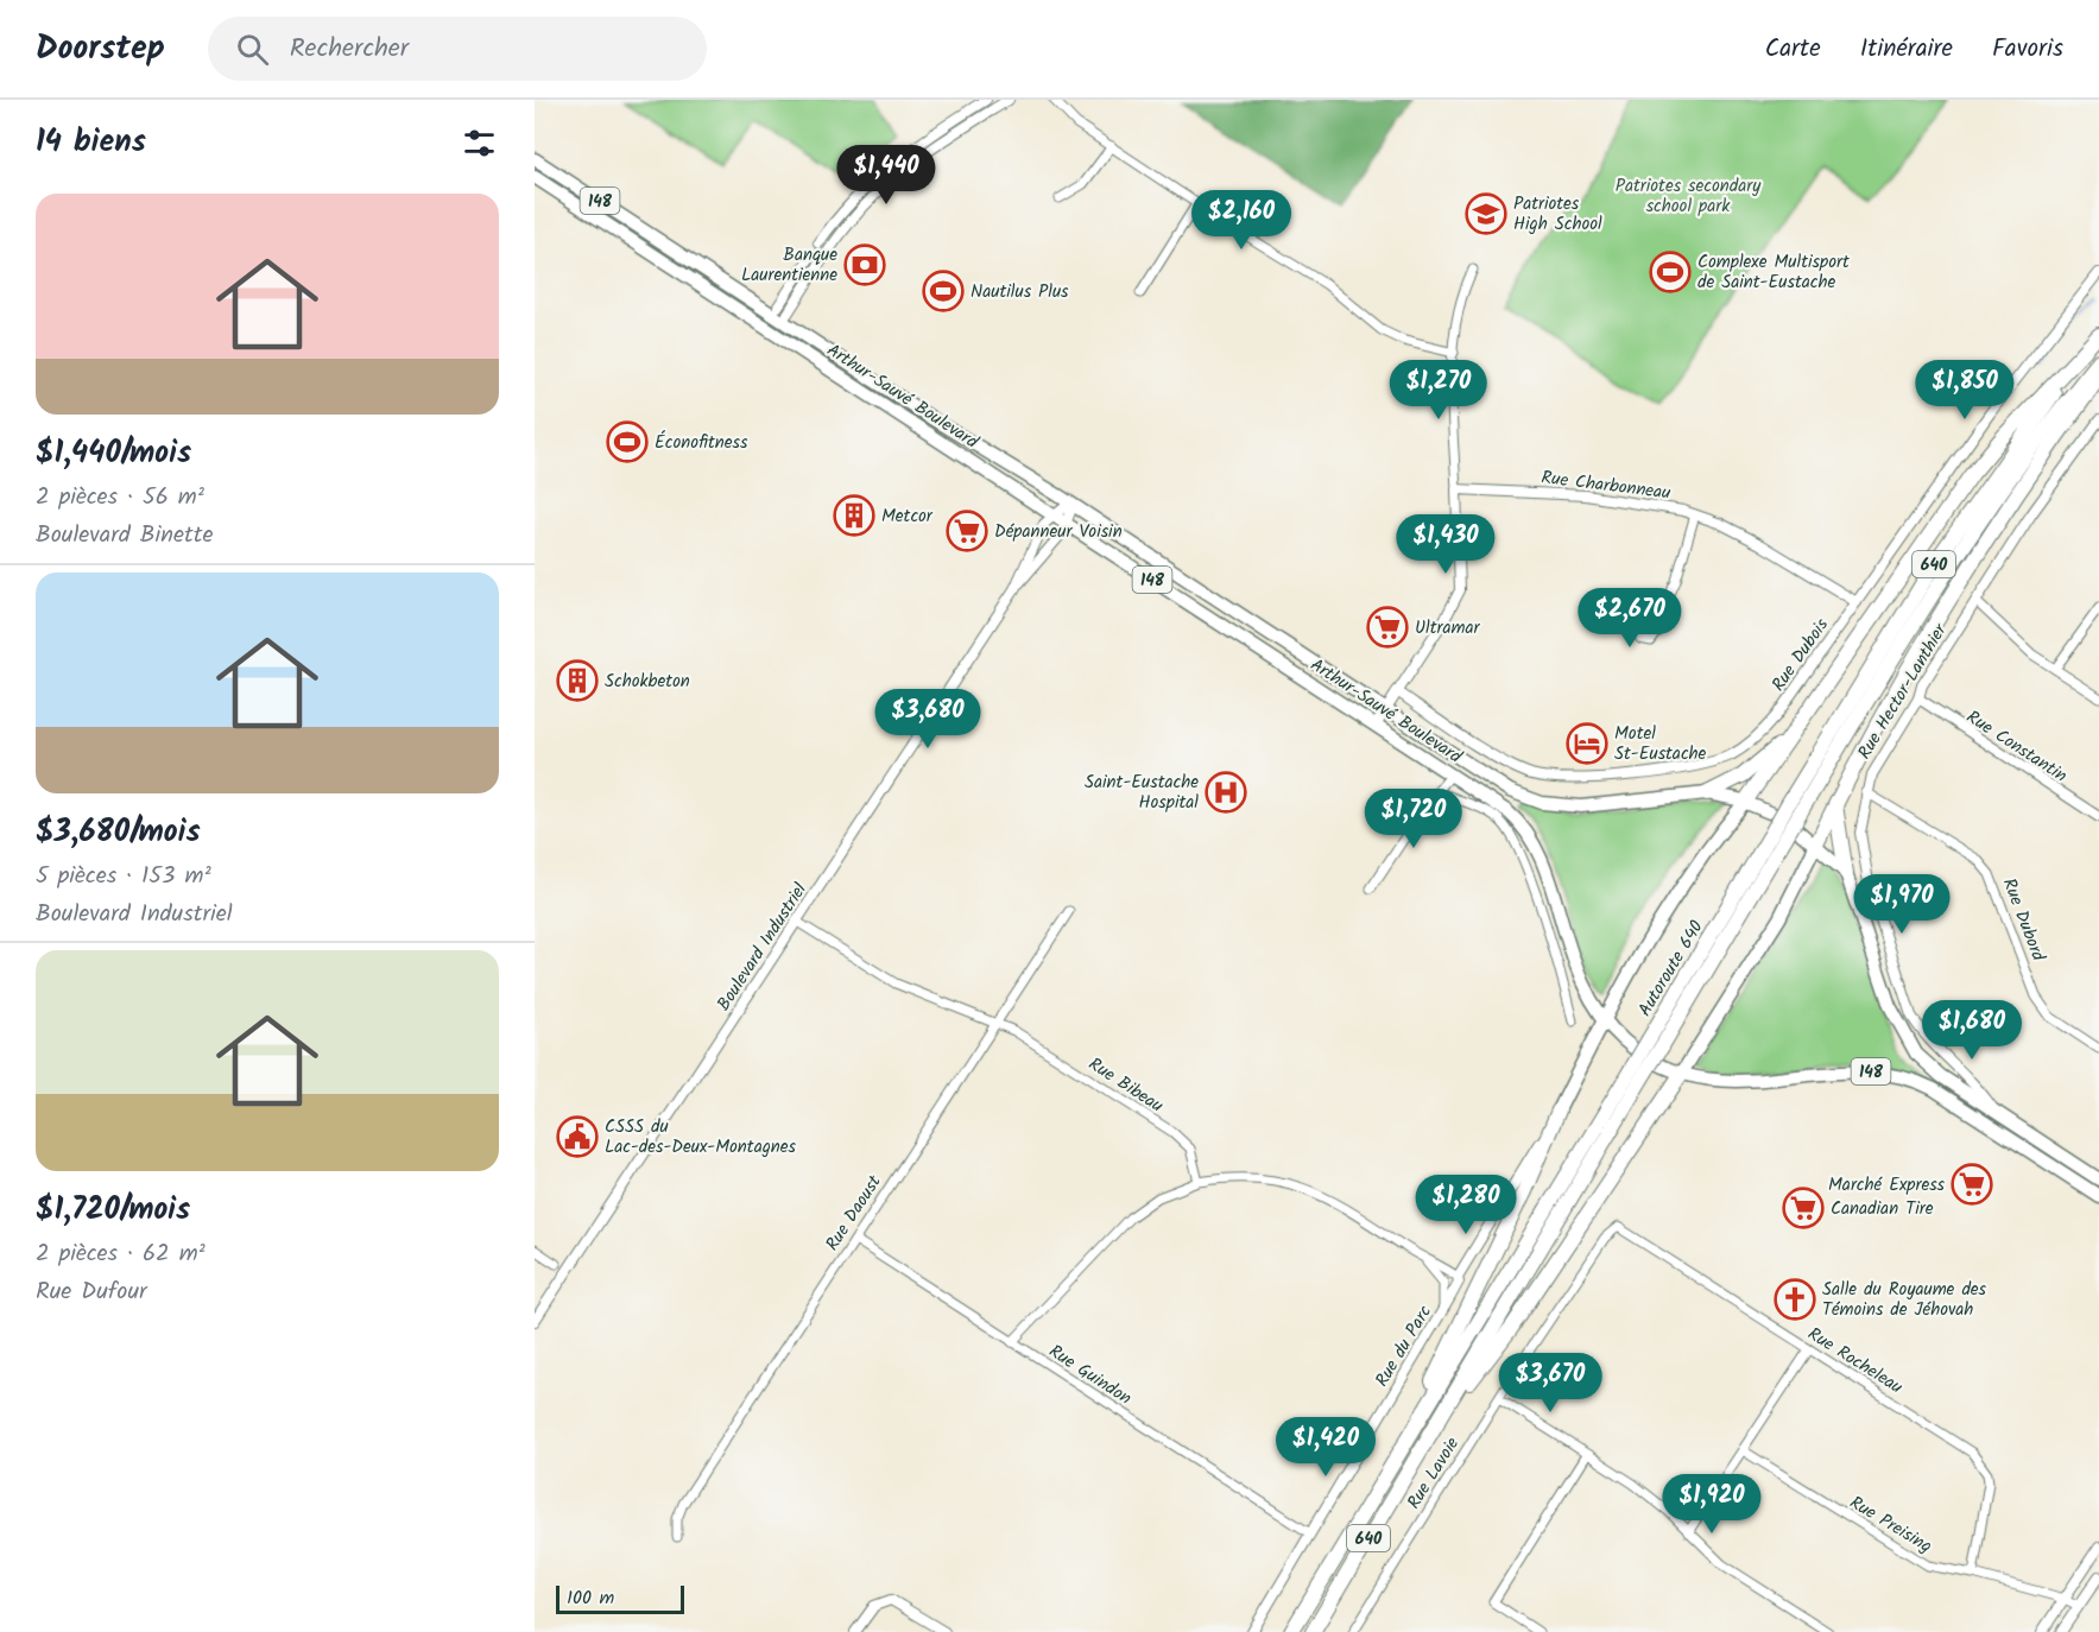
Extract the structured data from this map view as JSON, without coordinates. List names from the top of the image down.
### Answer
{
  "streets": {
    "highway": ["640", "Autoroute 640"],
    "main road": ["148", "Arthur-Sauvé Boulevard"],
    "street": [
      "Rue Charbonneau",
      "Rue Dubois",
      "Rue Hector-Lanthier",
      "Rue Constantin",
      "Rue Dubord",
      "Boulevard Industriel",
      "Rue Bibeau",
      "Rue Daoust",
      "Rue du Parc",
      "Rue Rocheleau",
      "Rue Guindon",
      "Rue Lavoie",
      "Rue Preising"
    ]
  },
  "crossings": [
    ["148", "Arthur-Sauvé Boulevard"],
    ["148", "Rue Hector-Lanthier"],
    ["Arthur-Sauvé Boulevard", "Boulevard Industriel"],
    ["Rue Charbonneau", "Rue Dubois"],
    ["Rue Hector-Lanthier", "Rue Constantin"],
    ["Rue Hector-Lanthier", "Rue Dubord"],
    ["Boulevard Industriel", "Rue Bibeau"],
    ["Rue Bibeau", "Rue Daoust"],
    ["Rue Daoust", "Rue Guindon"],
    ["Rue du Parc", "Rue Guindon"],
    ["Rue Rocheleau", "Rue Lavoie"],
    ["Rue Rocheleau", "Rue Preising"]
  ],
  "parks": ["Patriotes secondary school park"],
  "places": {
    "school or university": ["Patriotes High School"],
    "bank": ["Banque Laurentienne"],
    "sports": ["Complexe Multisport de Saint-Eustache", "Nautilus Plus", "Éconofitness"],
    "building": ["Metcor", "Schokbeton"],
    "supermarket": [
      "Dépanneur Voisin",
      "Ultramar",
      "Marché Express",
      "Canadian Tire"
    ],
    "hotel": ["Motel St-Eustache"],
    "hospital": ["Saint-Eustache Hospital"],
    "public building": ["CSSS du Lac-des-Deux-Montagnes"],
    "church": ["Salle du Royaume des Témoins de Jéhovah"]
  },
  "scale_bar": "100 m",
  "page": {
    "header": "Doorstep",
    "search": "Rechercher",
    "nav": ["Carte", "Itinéraire", "Favoris"],
    "heading": "14 biens",
    "price": [
      "$1,440",
      "$2,160",
      "$1,270",
      "$1,850",
      "$1,430",
      "$2,670",
      "$3,680",
      "$1,720",
      "$1,970",
      "$1,680",
      "$1,280",
      "$3,670",
      "$1,420",
      "$1,920"
    ],
    "list": [
      {
        "name": "$1,440/mois",
        "note": "2 pièces · 56 m² · Boulevard Binette"
      },
      {
        "name": "$3,680/mois",
        "note": "5 pièces · 153 m² · Boulevard Industriel"
      },
      {
        "name": "$1,720/mois",
        "note": "2 pièces · 62 m² · Rue Dufour"
      }
    ],
    "scale": "100 m"
  }
}
